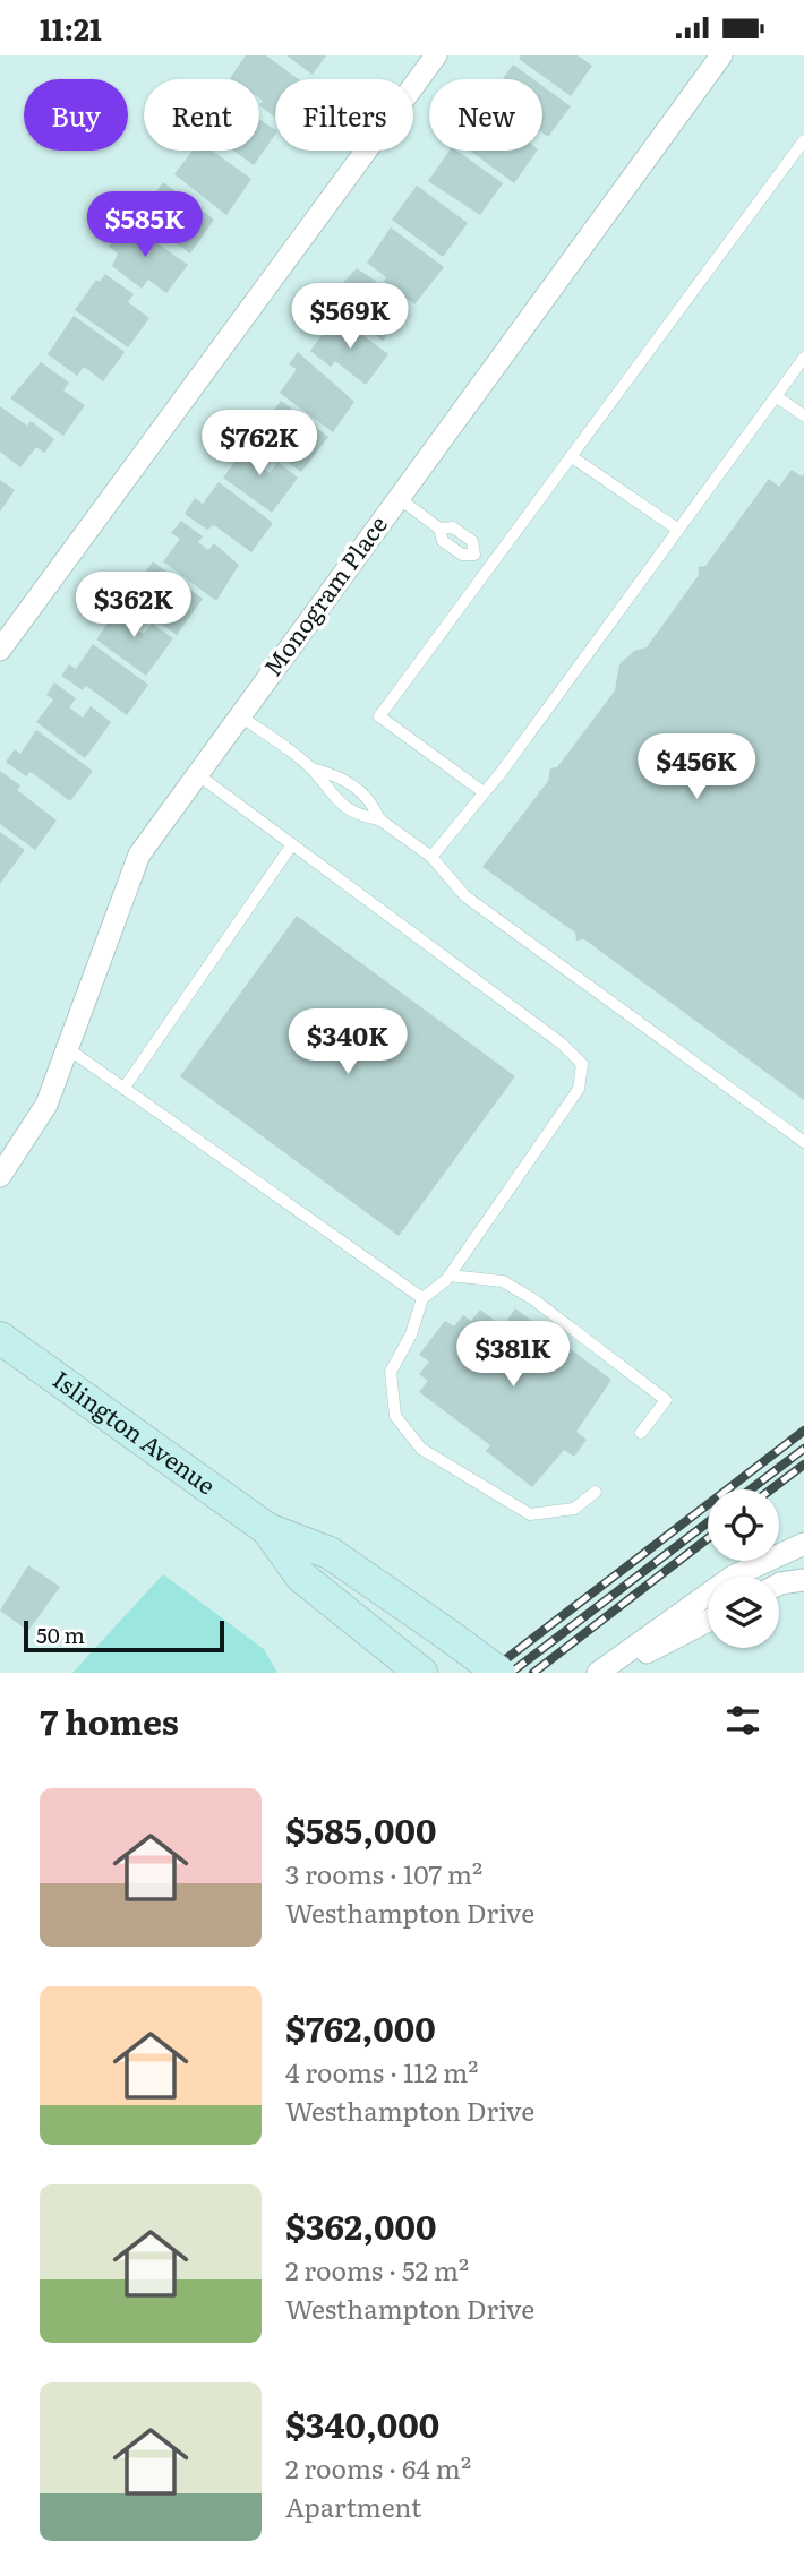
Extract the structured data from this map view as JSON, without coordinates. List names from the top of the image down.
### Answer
{
  "streets": {
    "main road": ["Islington Avenue"],
    "street": ["Monogram Place"]
  },
  "scale_bar": "50 m",
  "page": {
    "status": "11:21",
    "chip": [
      "Buy",
      "Rent",
      "Filters",
      "New"
    ],
    "price": [
      "$585K",
      "$569K",
      "$762K",
      "$362K",
      "$456K",
      "$340K",
      "$381K"
    ],
    "scale": "50 m",
    "heading": "7 homes",
    "list": [
      {
        "name": "$585,000",
        "note": "3 rooms · 107 m² · Westhampton Drive"
      },
      {
        "name": "$762,000",
        "note": "4 rooms · 112 m² · Westhampton Drive"
      },
      {
        "name": "$362,000",
        "note": "2 rooms · 52 m² · Westhampton Drive"
      },
      {
        "name": "$340,000",
        "note": "2 rooms · 64 m² · Apartment"
      }
    ]
  }
}
